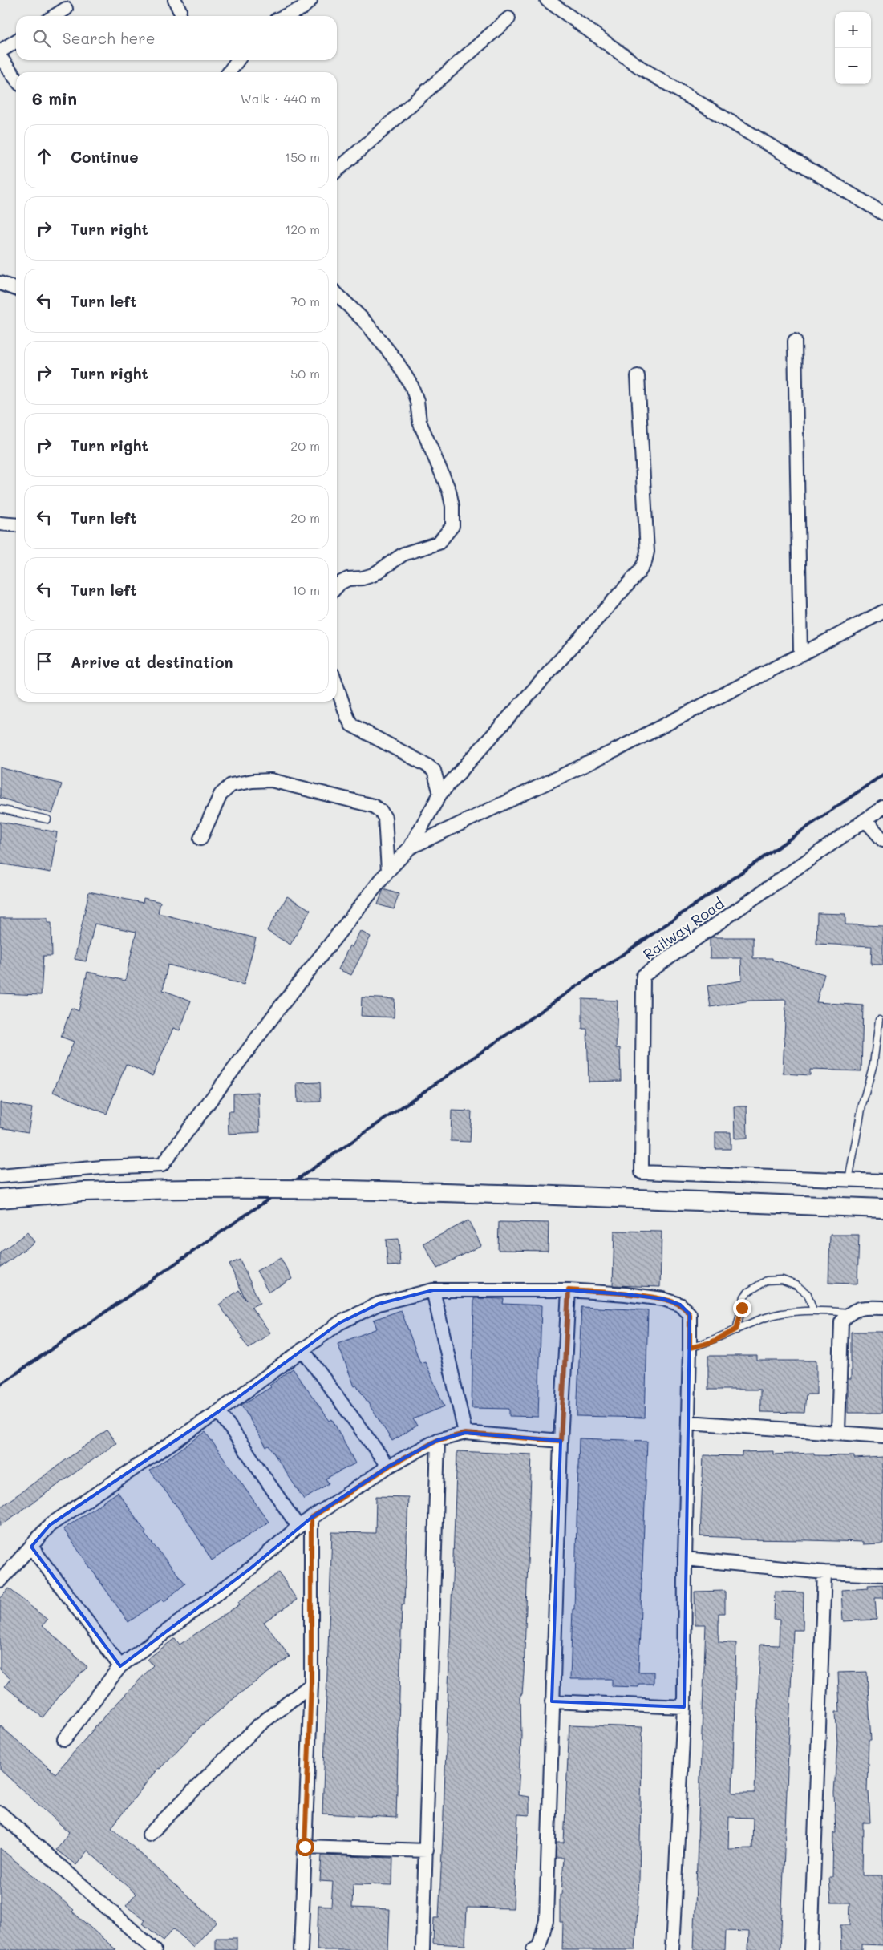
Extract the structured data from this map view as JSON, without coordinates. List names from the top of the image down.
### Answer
{
  "streets": {
    "street": ["Railway Road"]
  },
  "page": {
    "map_buttons": ["+", "−"],
    "search": "Search here",
    "heading": ["6 min", "Walk · 440 m"],
    "list": [
      ["Continue", "150 m"],
      ["Turn right", "120 m"],
      ["Turn left", "70 m"],
      ["Turn right", "50 m"],
      ["Turn right", "20 m"],
      ["Turn left", "20 m"],
      ["Turn left", "10 m"],
      "Arrive at destination"
    ]
  }
}
